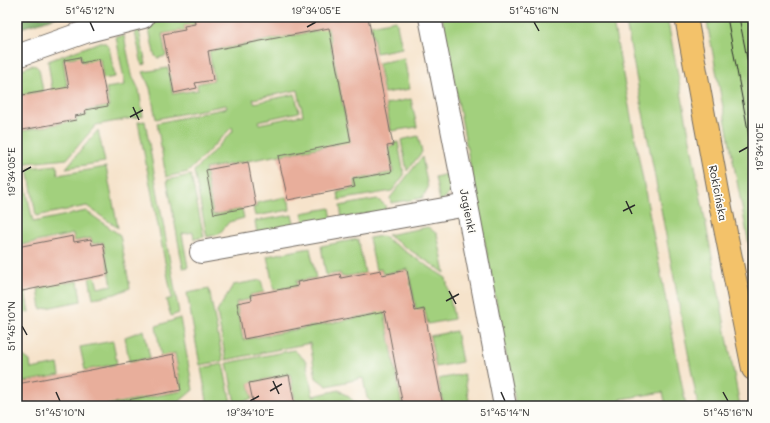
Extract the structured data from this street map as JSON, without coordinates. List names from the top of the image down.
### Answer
{
  "streets": {
    "main road": ["Rokicińska"],
    "street": ["Jagienki"]
  },
  "coordinates": [
    "51°45'12\"N",
    "19°34'05\"E",
    "51°45'16\"N",
    "19°34'10\"E",
    "51°45'10\"N",
    "51°45'14\"N"
  ]
}
